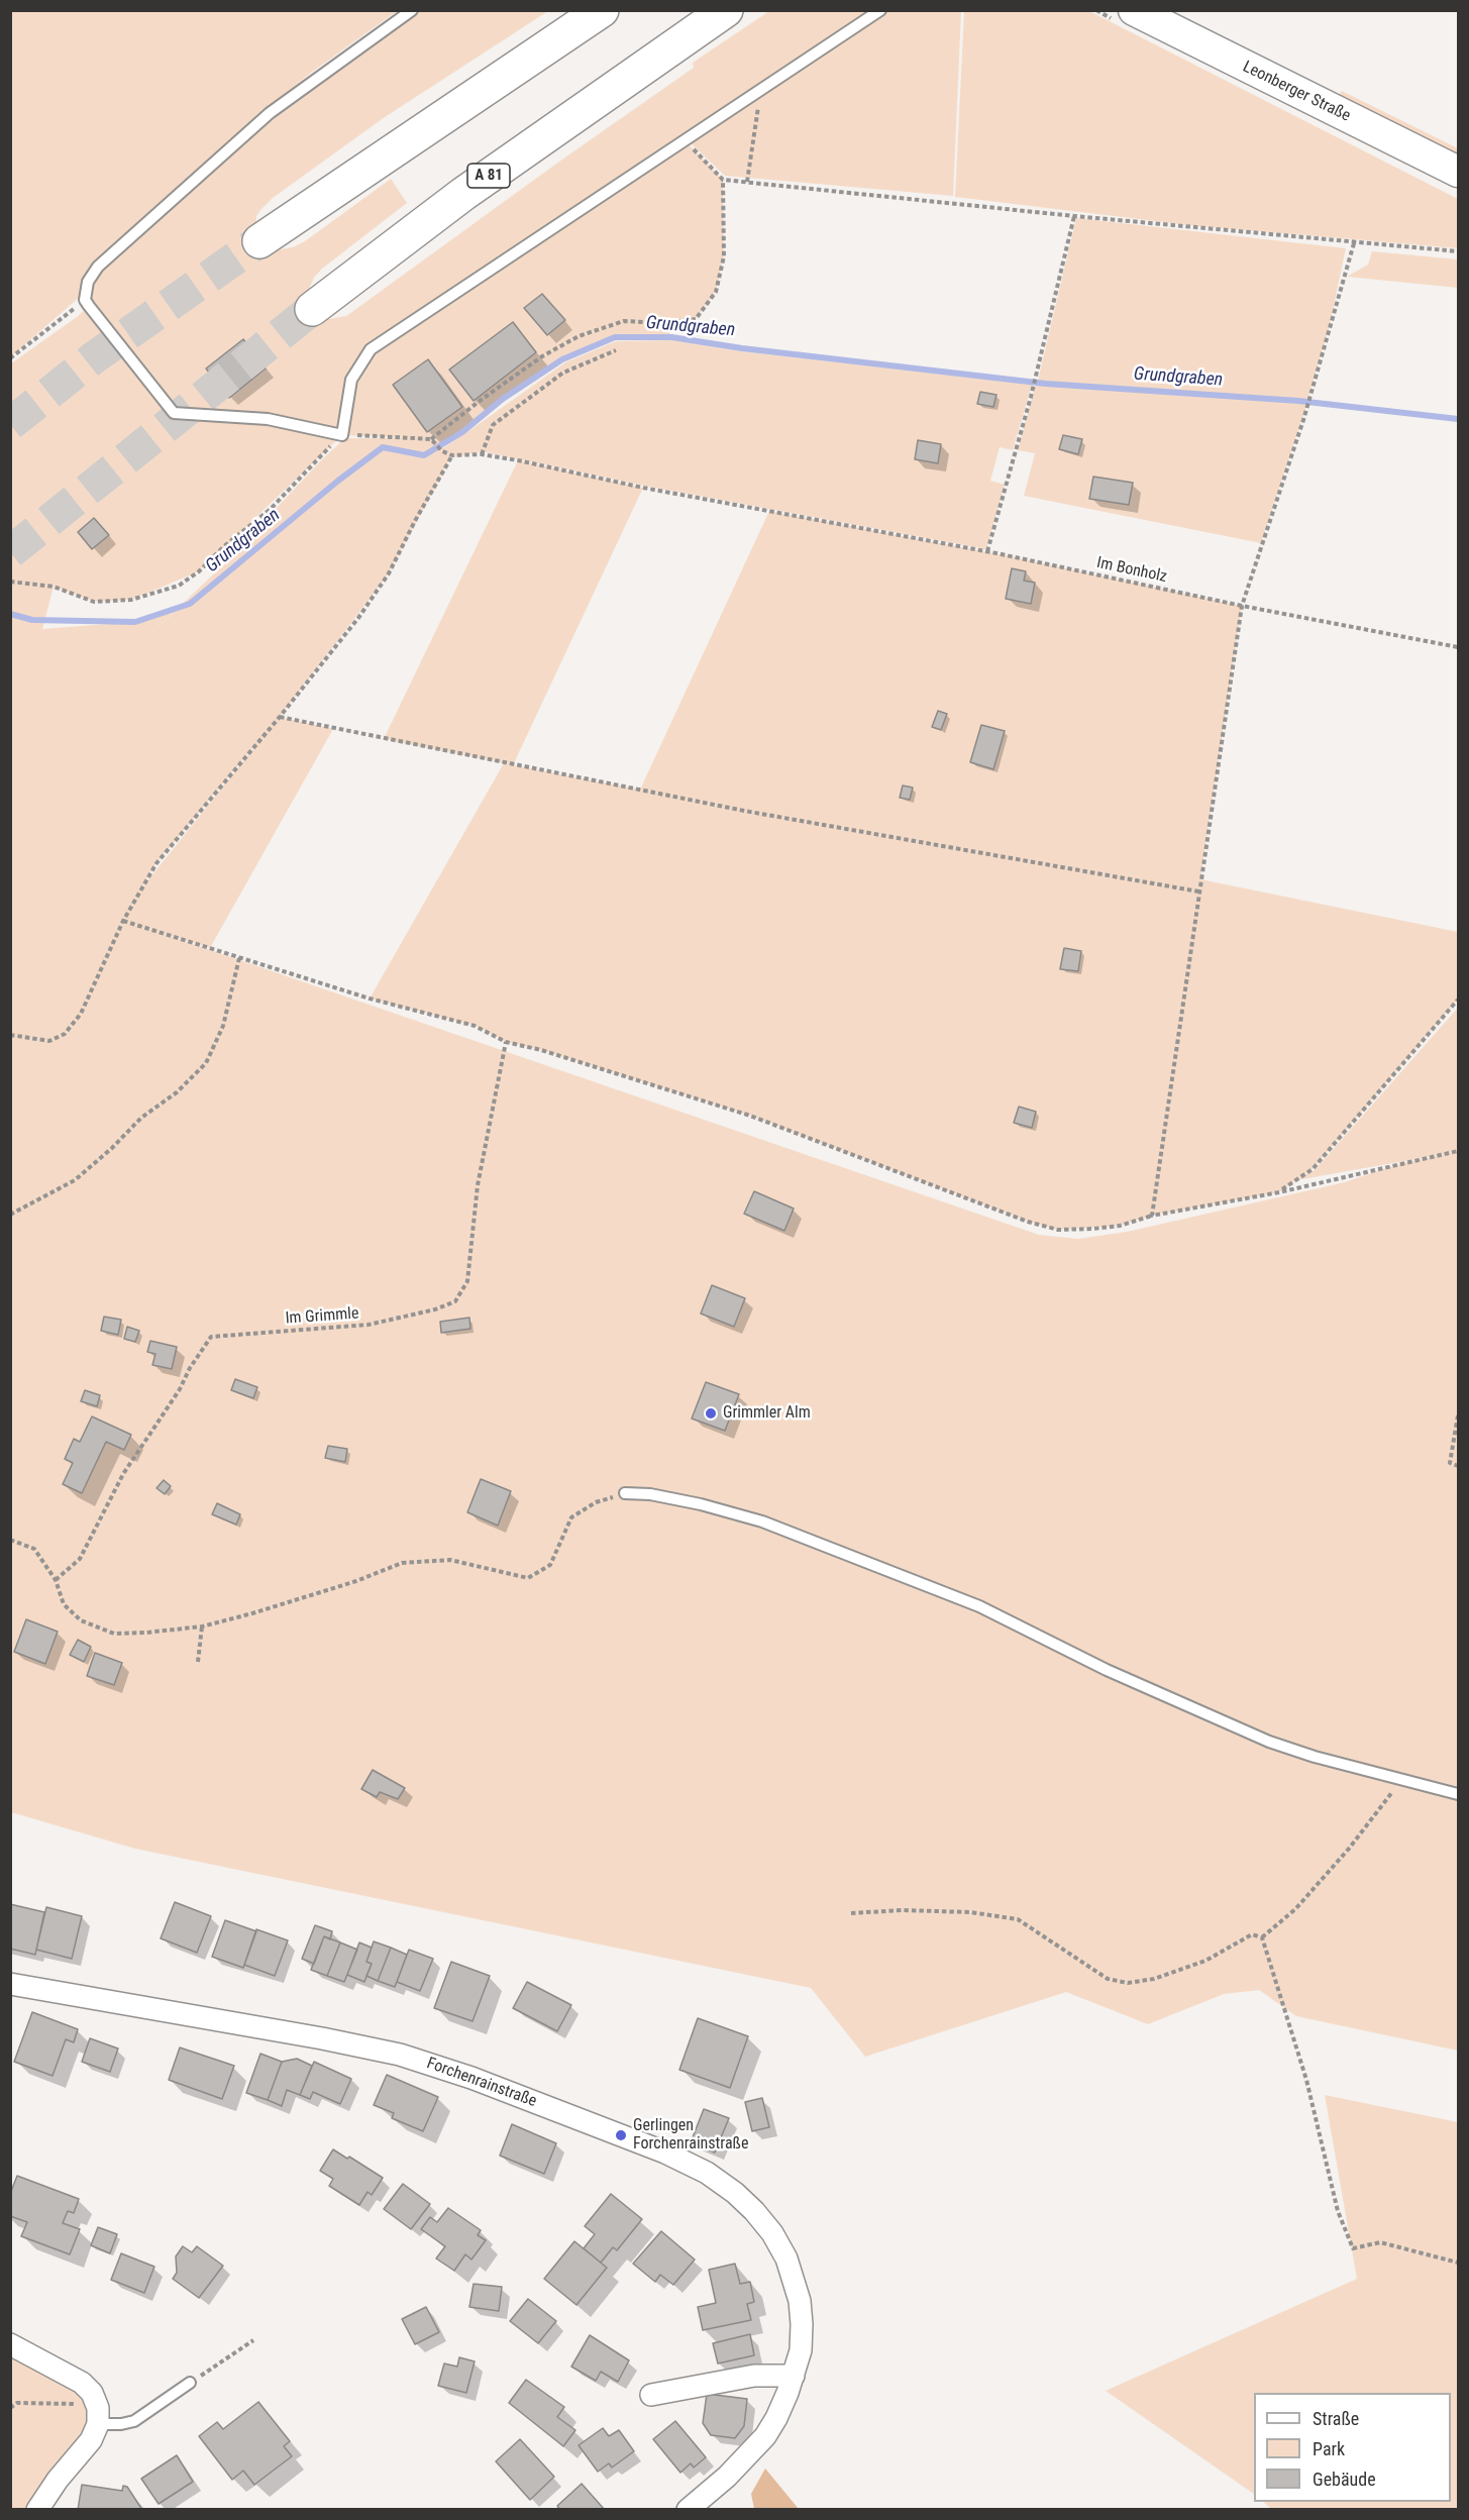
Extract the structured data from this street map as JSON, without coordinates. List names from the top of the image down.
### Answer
{
  "streets": {
    "highway": ["A 81"],
    "main road": ["Leonberger Straße"],
    "street": ["Forchenrainstraße"],
    "path": ["Im Bonholz", "Im Grimmle"]
  },
  "water": ["Grundgraben"],
  "places": ["Grimmler Alm", "Gerlingen Forchenrainstraße"],
  "legend": ["Straße", "Park", "Gebäude"]
}
